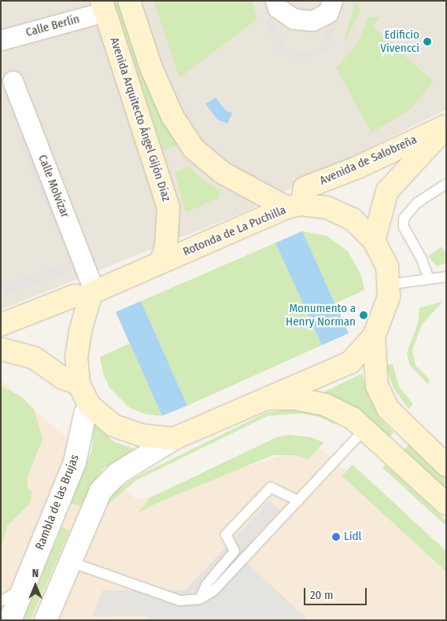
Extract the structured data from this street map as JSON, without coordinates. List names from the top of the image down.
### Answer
{
  "streets": {
    "main road": ["Avenida Arquitecto Ángel Gijón Díaz", "Avenida de Salobreña", "Rotonda de La Puchilla"],
    "street": ["Calle Berlín", "Calle Molvízar", "Rambla de las Brujas"]
  },
  "crossings": [
    ["Calle Berlín", "Avenida Arquitecto Ángel Gijón Díaz"],
    ["Avenida Arquitecto Ángel Gijón Díaz", "Rotonda de La Puchilla"],
    ["Avenida de Salobreña", "Rotonda de La Puchilla"],
    ["Calle Molvízar", "Rotonda de La Puchilla"],
    ["Rotonda de La Puchilla", "Rambla de las Brujas"]
  ],
  "places": ["Edificio Vivencci", "Monumento a Henry Norman", "Lidl"],
  "scale_bar": "20 m",
  "north": "top"
}
